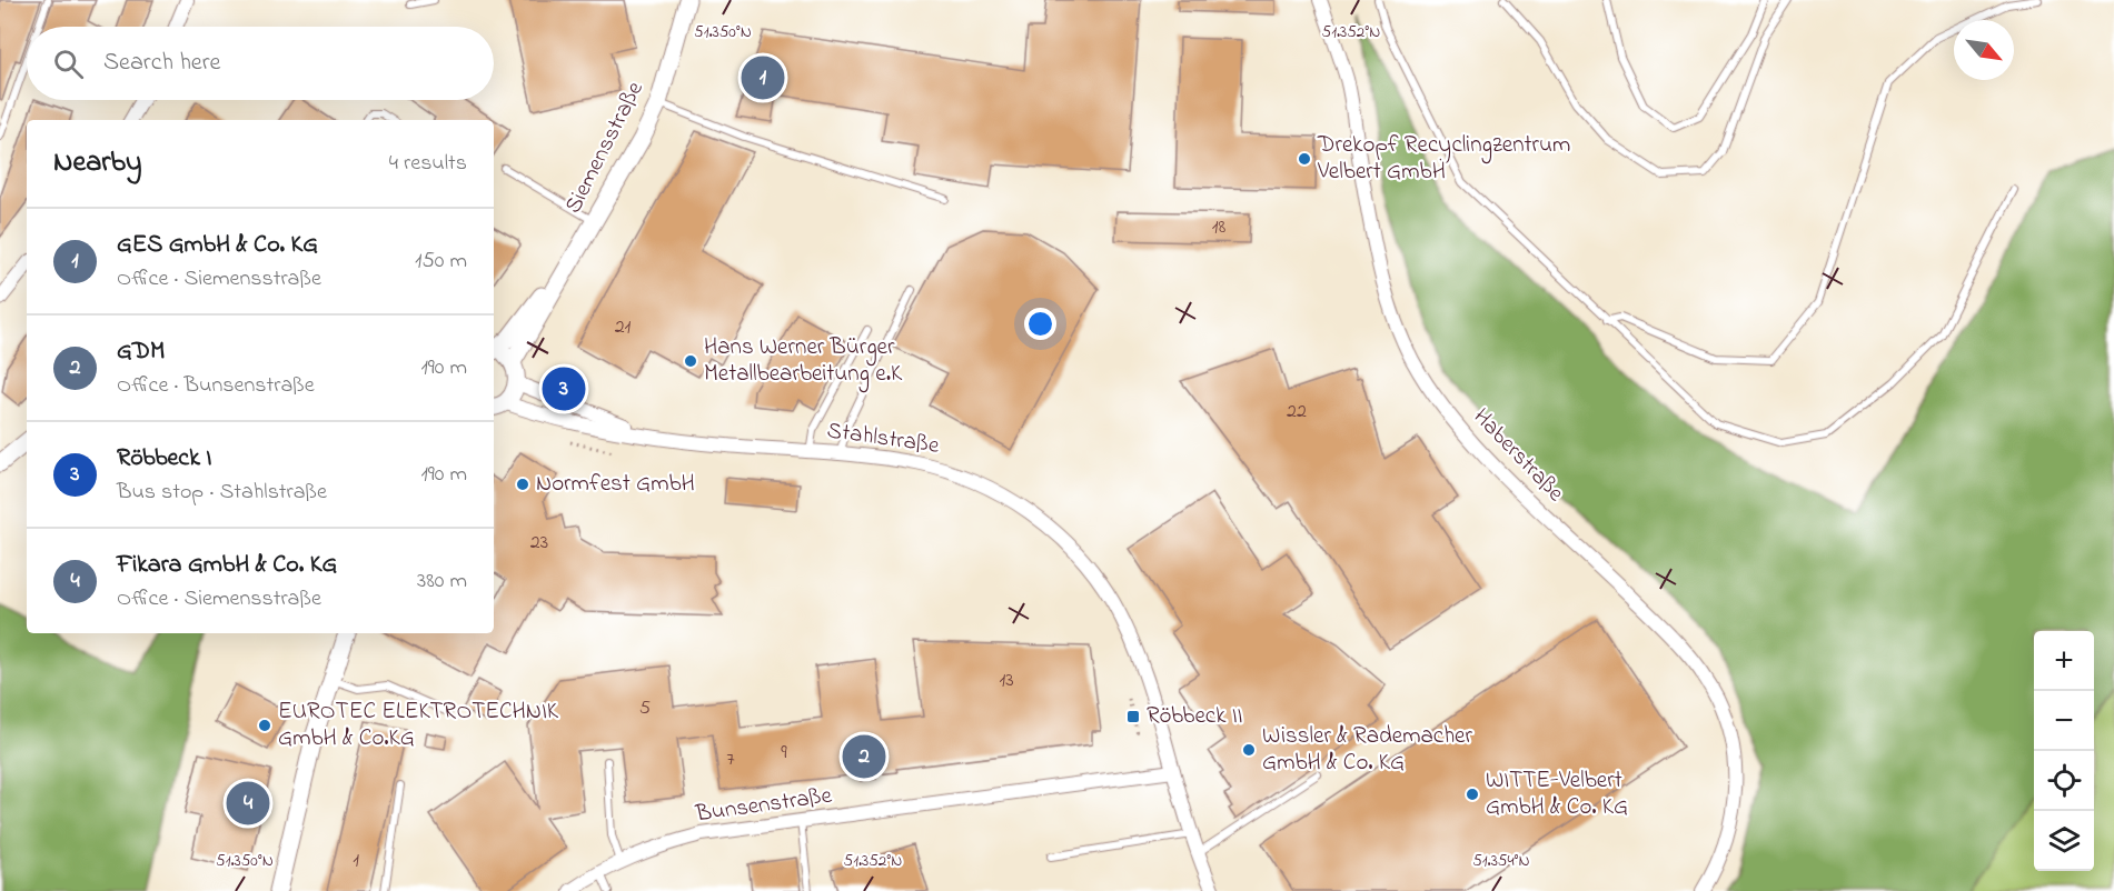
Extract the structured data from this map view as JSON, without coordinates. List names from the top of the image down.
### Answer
{
  "streets": {
    "street": [
      "Siemensstraße",
      "Stahlstraße",
      "Haberstraße",
      "Bunsenstraße"
    ]
  },
  "crossings": [
    ["Stahlstraße", "Bunsenstraße"]
  ],
  "places": {
    "other": [
      "Drekopf Recyclingzentrum Velbert GmbH",
      "Hans Werner Bürger Metallbearbeitung e.K",
      "Normfest GmbH",
      "EUROTEC ELEKTROTECHNIK GmbH & Co.KG",
      "Wissler & Rademacher GmbH & Co. KG",
      "WITTE-Velbert GmbH & Co. KG"
    ],
    "transit": ["Röbbeck II"]
  },
  "house_numbers": [
    "18",
    "21",
    "22",
    "23",
    "13",
    "5",
    "9",
    "7",
    "1"
  ],
  "north": "bottom right",
  "page": {
    "search": "Search here",
    "pins": [
      "1",
      "3",
      "2",
      "4"
    ],
    "heading": ["Nearby", "4 results"],
    "list": [
      {
        "mark": "1",
        "name": "GES GmbH & Co. KG",
        "note": "Office · Siemensstraße",
        "value": "150 m"
      },
      {
        "mark": "2",
        "name": "GDM",
        "note": "Office · Bunsenstraße",
        "value": "190 m"
      },
      {
        "mark": "3",
        "name": "Röbbeck I",
        "note": "Bus stop · Stahlstraße",
        "value": "190 m"
      },
      {
        "mark": "4",
        "name": "Fikara GmbH & Co. KG",
        "note": "Office · Siemensstraße",
        "value": "380 m"
      }
    ],
    "map_buttons": ["+", "−"]
  },
  "coordinates": ["51.350°N", "51.352°N", "51.354°N"]
}
